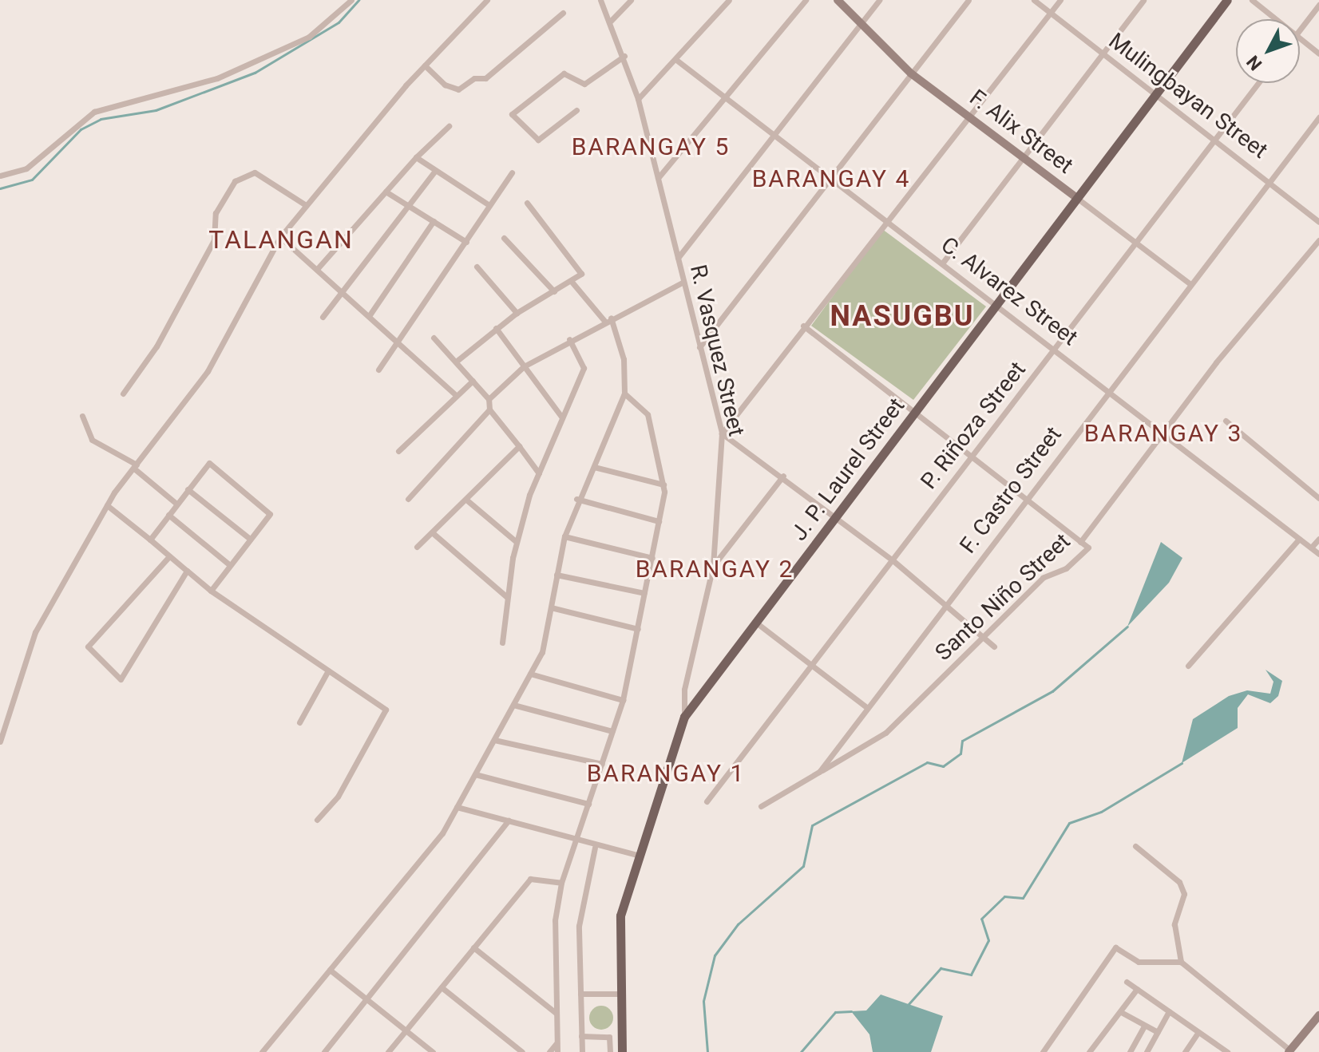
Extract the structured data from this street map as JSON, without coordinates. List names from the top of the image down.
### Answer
{
  "streets": {
    "main road": ["F. Alix Street", "J. P. Laurel Street"],
    "street": [
      "Mulingbayan Street",
      "C. Alvarez Street",
      "R. Vasquez Street",
      "P. Riñoza Street",
      "F. Castro Street",
      "Santo Niño Street"
    ]
  },
  "crossings": [
    ["Mulingbayan Street", "P. Riñoza Street"],
    ["Mulingbayan Street", "J. P. Laurel Street"],
    ["Mulingbayan Street", "F. Castro Street"],
    ["F. Alix Street", "P. Riñoza Street"],
    ["F. Alix Street", "J. P. Laurel Street"],
    ["F. Alix Street", "F. Castro Street"],
    ["C. Alvarez Street", "P. Riñoza Street"],
    ["C. Alvarez Street", "J. P. Laurel Street"],
    ["C. Alvarez Street", "F. Castro Street"],
    ["C. Alvarez Street", "Santo Niño Street"],
    ["R. Vasquez Street", "J. P. Laurel Street"],
    ["F. Castro Street", "Santo Niño Street"]
  ],
  "districts": [
    "BARANGAY 5",
    "BARANGAY 4",
    "TALANGAN",
    "NASUGBU",
    "BARANGAY 3",
    "BARANGAY 2",
    "BARANGAY 1"
  ],
  "north": "bottom left"
}
